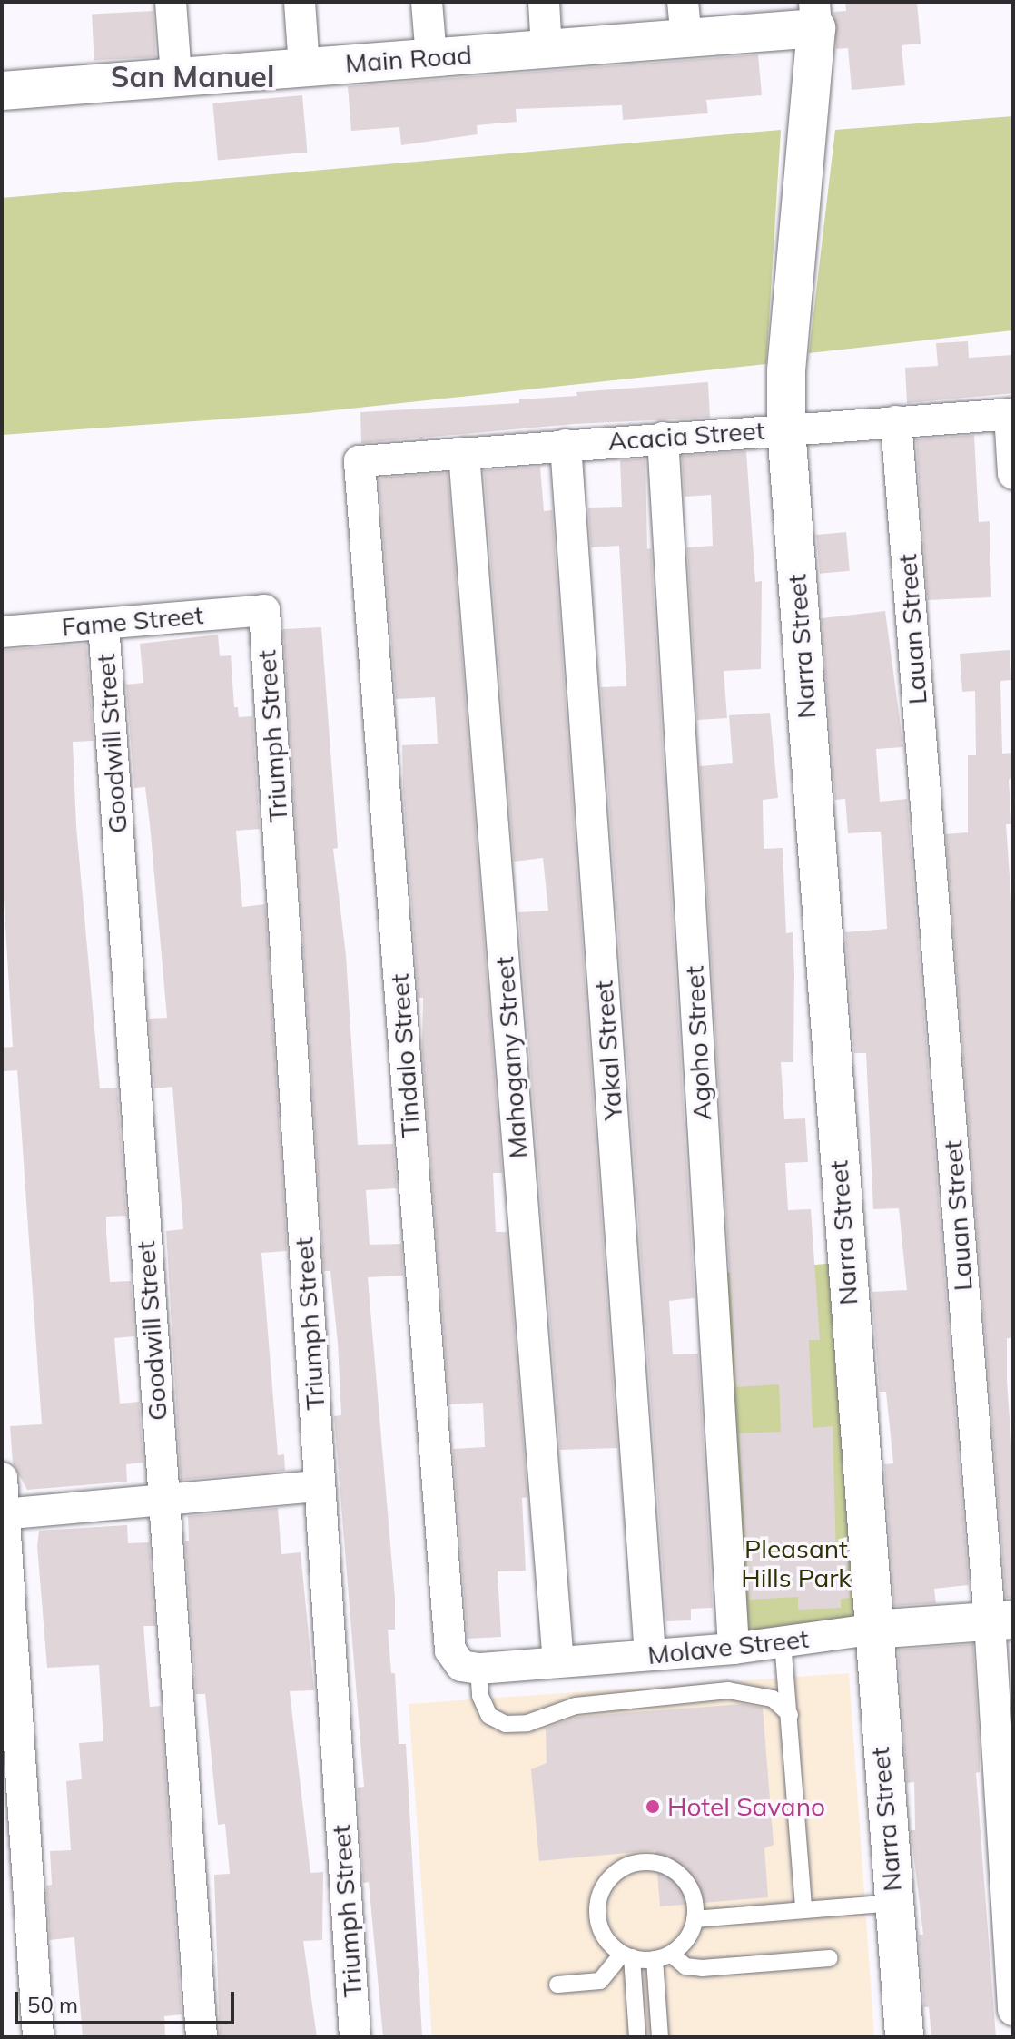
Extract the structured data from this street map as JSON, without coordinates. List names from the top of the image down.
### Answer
{
  "streets": {
    "street": [
      "Main Road",
      "Acacia Street",
      "Fame Street",
      "Lauan Street",
      "Narra Street",
      "Triumph Street",
      "Goodwill Street",
      "Agoho Street",
      "Yakal Street",
      "Tindalo Street",
      "Mahogany Street",
      "Molave Street"
    ]
  },
  "crossings": [
    ["Main Road", "Narra Street"],
    ["Acacia Street", "Lauan Street"],
    ["Acacia Street", "Narra Street"],
    ["Acacia Street", "Agoho Street"],
    ["Acacia Street", "Yakal Street"],
    ["Acacia Street", "Tindalo Street"],
    ["Acacia Street", "Mahogany Street"],
    ["Fame Street", "Triumph Street"],
    ["Fame Street", "Goodwill Street"],
    ["Lauan Street", "Molave Street"],
    ["Narra Street", "Molave Street"],
    ["Agoho Street", "Molave Street"],
    ["Yakal Street", "Molave Street"],
    ["Tindalo Street", "Molave Street"],
    ["Mahogany Street", "Molave Street"]
  ],
  "districts": ["San Manuel"],
  "parks": ["Pleasant Hills Park"],
  "places": ["Hotel Savano"],
  "scale_bar": "50 m"
}
